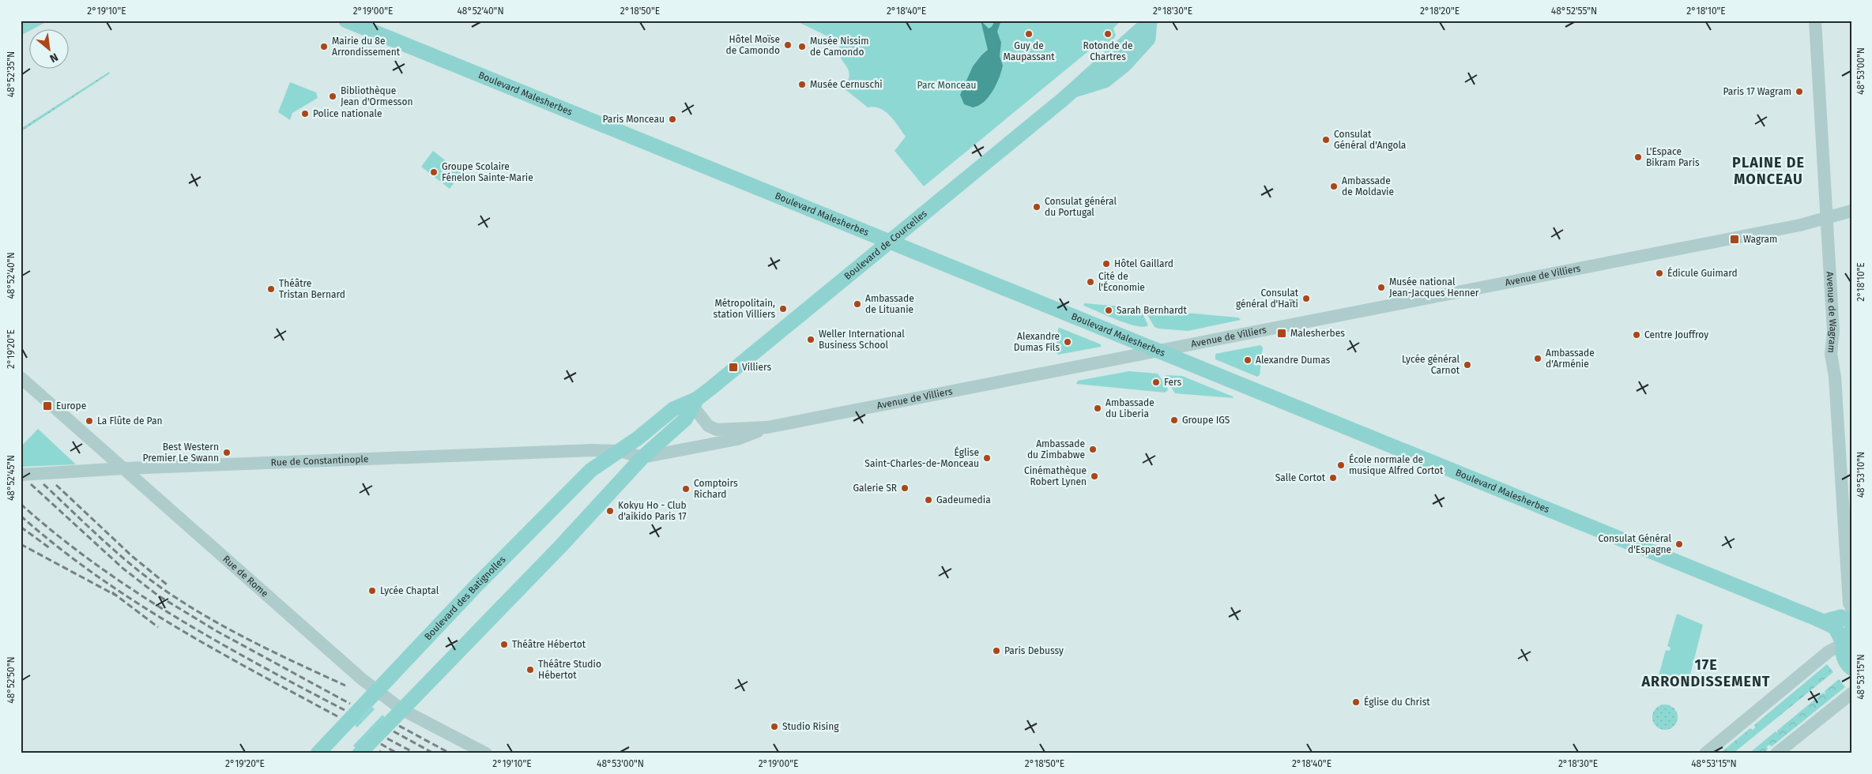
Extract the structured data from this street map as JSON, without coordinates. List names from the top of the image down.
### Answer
{
  "streets": {
    "main road": [
      "Boulevard Malesherbes",
      "Boulevard de Courcelles",
      "Avenue de Villiers",
      "Avenue de Wagram",
      "Rue de Constantinople",
      "Rue de Rome",
      "Boulevard des Batignolles"
    ]
  },
  "crossings": [
    ["Boulevard Malesherbes", "Boulevard de Courcelles"],
    ["Boulevard Malesherbes", "Avenue de Villiers"],
    ["Boulevard Malesherbes", "Avenue de Wagram"],
    ["Boulevard de Courcelles", "Avenue de Villiers"],
    ["Boulevard de Courcelles", "Rue de Constantinople"],
    ["Boulevard de Courcelles", "Boulevard des Batignolles"],
    ["Avenue de Villiers", "Avenue de Wagram"],
    ["Avenue de Villiers", "Rue de Constantinople"],
    ["Rue de Constantinople", "Rue de Rome"],
    ["Rue de Constantinople", "Boulevard des Batignolles"],
    ["Rue de Rome", "Boulevard des Batignolles"]
  ],
  "districts": ["PLAINE DE MONCEAU", "17E ARRONDISSEMENT"],
  "parks": ["Parc Monceau"],
  "places": {
    "other": [
      "Guy de Maupassant",
      "Rotonde de Chartres",
      "Hôtel Moïse de Camondo",
      "Mairie du 8e Arrondissement",
      "Musée Nissim de Camondo",
      "Musée Cernuschi",
      "Paris 17 Wagram",
      "Bibliothèque Jean d'Ormesson",
      "Police nationale",
      "Paris Monceau",
      "Consulat Général d'Angola",
      "L'Espace Bikram Paris",
      "Groupe Scolaire Fénelon Sainte-Marie",
      "Ambassade de Moldavie",
      "Consulat général du Portugal",
      "Hôtel Gaillard",
      "Édicule Guimard",
      "Cité de l'Économie",
      "Musée national Jean-Jacques Henner",
      "Théâtre Tristan Bernard",
      "Consulat général d'Haïti",
      "Ambassade de Lituanie",
      "Métropolitain, station Villiers",
      "Sarah Bernhardt",
      "Centre Jouffroy",
      "Weller International Business School",
      "Alexandre Dumas Fils",
      "Ambassade d'Arménie",
      "Alexandre Dumas",
      "Lycée général Carnot",
      "Fers",
      "Ambassade du Liberia",
      "Groupe IGS",
      "La Flûte de Pan",
      "Ambassade du Zimbabwe",
      "Best Western Premier Le Swann",
      "Église Saint-Charles-de-Monceau",
      "École normale de musique Alfred Cortot",
      "Cinémathèque Robert Lynen",
      "Salle Cortot",
      "Galerie SR",
      "Comptoirs Richard",
      "Gadeumedia",
      "Kokyu Ho - Club d'aikido Paris 17",
      "Consulat Général d'Espagne",
      "Lycée Chaptal",
      "Théâtre Hébertot",
      "Paris Debussy",
      "Théâtre Studio Hébertot",
      "Église du Christ",
      "Studio Rising"
    ],
    "transit": [
      "Wagram",
      "Malesherbes",
      "Villiers",
      "Europe"
    ]
  },
  "north": "bottom right",
  "coordinates": [
    "2°19'10\"E",
    "2°19'00\"E",
    "48°52'40\"N",
    "2°18'50\"E",
    "2°18'40\"E",
    "2°18'30\"E",
    "2°18'20\"E",
    "48°52'55\"N",
    "2°18'10\"E",
    "48°53'00\"N",
    "48°52'35\"N",
    "2°19'20\"E",
    "48°53'10\"N",
    "48°52'45\"N",
    "48°53'15\"N",
    "48°52'50\"N"
  ]
}
